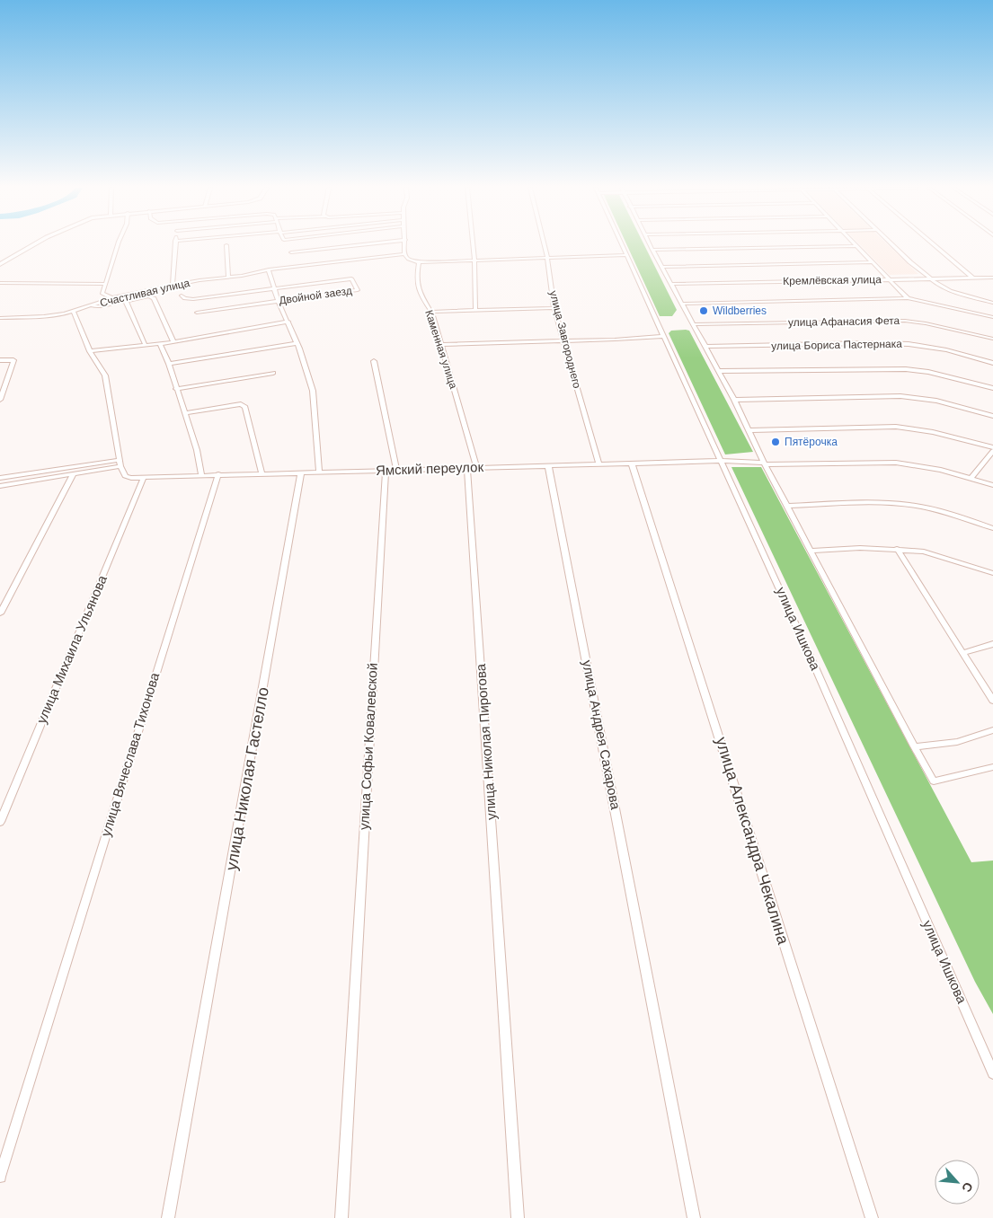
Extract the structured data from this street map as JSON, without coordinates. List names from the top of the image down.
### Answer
{
  "streets": {
    "street": [
      "Кремлёвская улица",
      "Счастливая улица",
      "Двойной заезд",
      "улица Афанасия Фета",
      "улица Завгороднего",
      "улица Бориса Пастернака",
      "Каменная улица",
      "Ямский переулок",
      "улица Ишкова",
      "улица Михаила Ульянова",
      "улица Андрея Сахарова",
      "улица Николая Пирогова",
      "улица Софьи Ковалевской",
      "улица Вячеслава Тихонова",
      "улица Николая Гастелло",
      "улица Александра Чекалина"
    ]
  },
  "crossings": [
    ["улица Завгороднего", "Ямский переулок"],
    ["Каменная улица", "Ямский переулок"],
    ["Ямский переулок", "улица Ишкова"],
    ["Ямский переулок", "улица Михаила Ульянова"],
    ["Ямский переулок", "улица Андрея Сахарова"],
    ["Ямский переулок", "улица Николая Пирогова"],
    ["Ямский переулок", "улица Софьи Ковалевской"],
    ["Ямский переулок", "улица Вячеслава Тихонова"],
    ["Ямский переулок", "улица Николая Гастелло"],
    ["Ямский переулок", "улица Александра Чекалина"]
  ],
  "places": ["Wildberries", "Пятёрочка"],
  "north": "bottom right"
}
